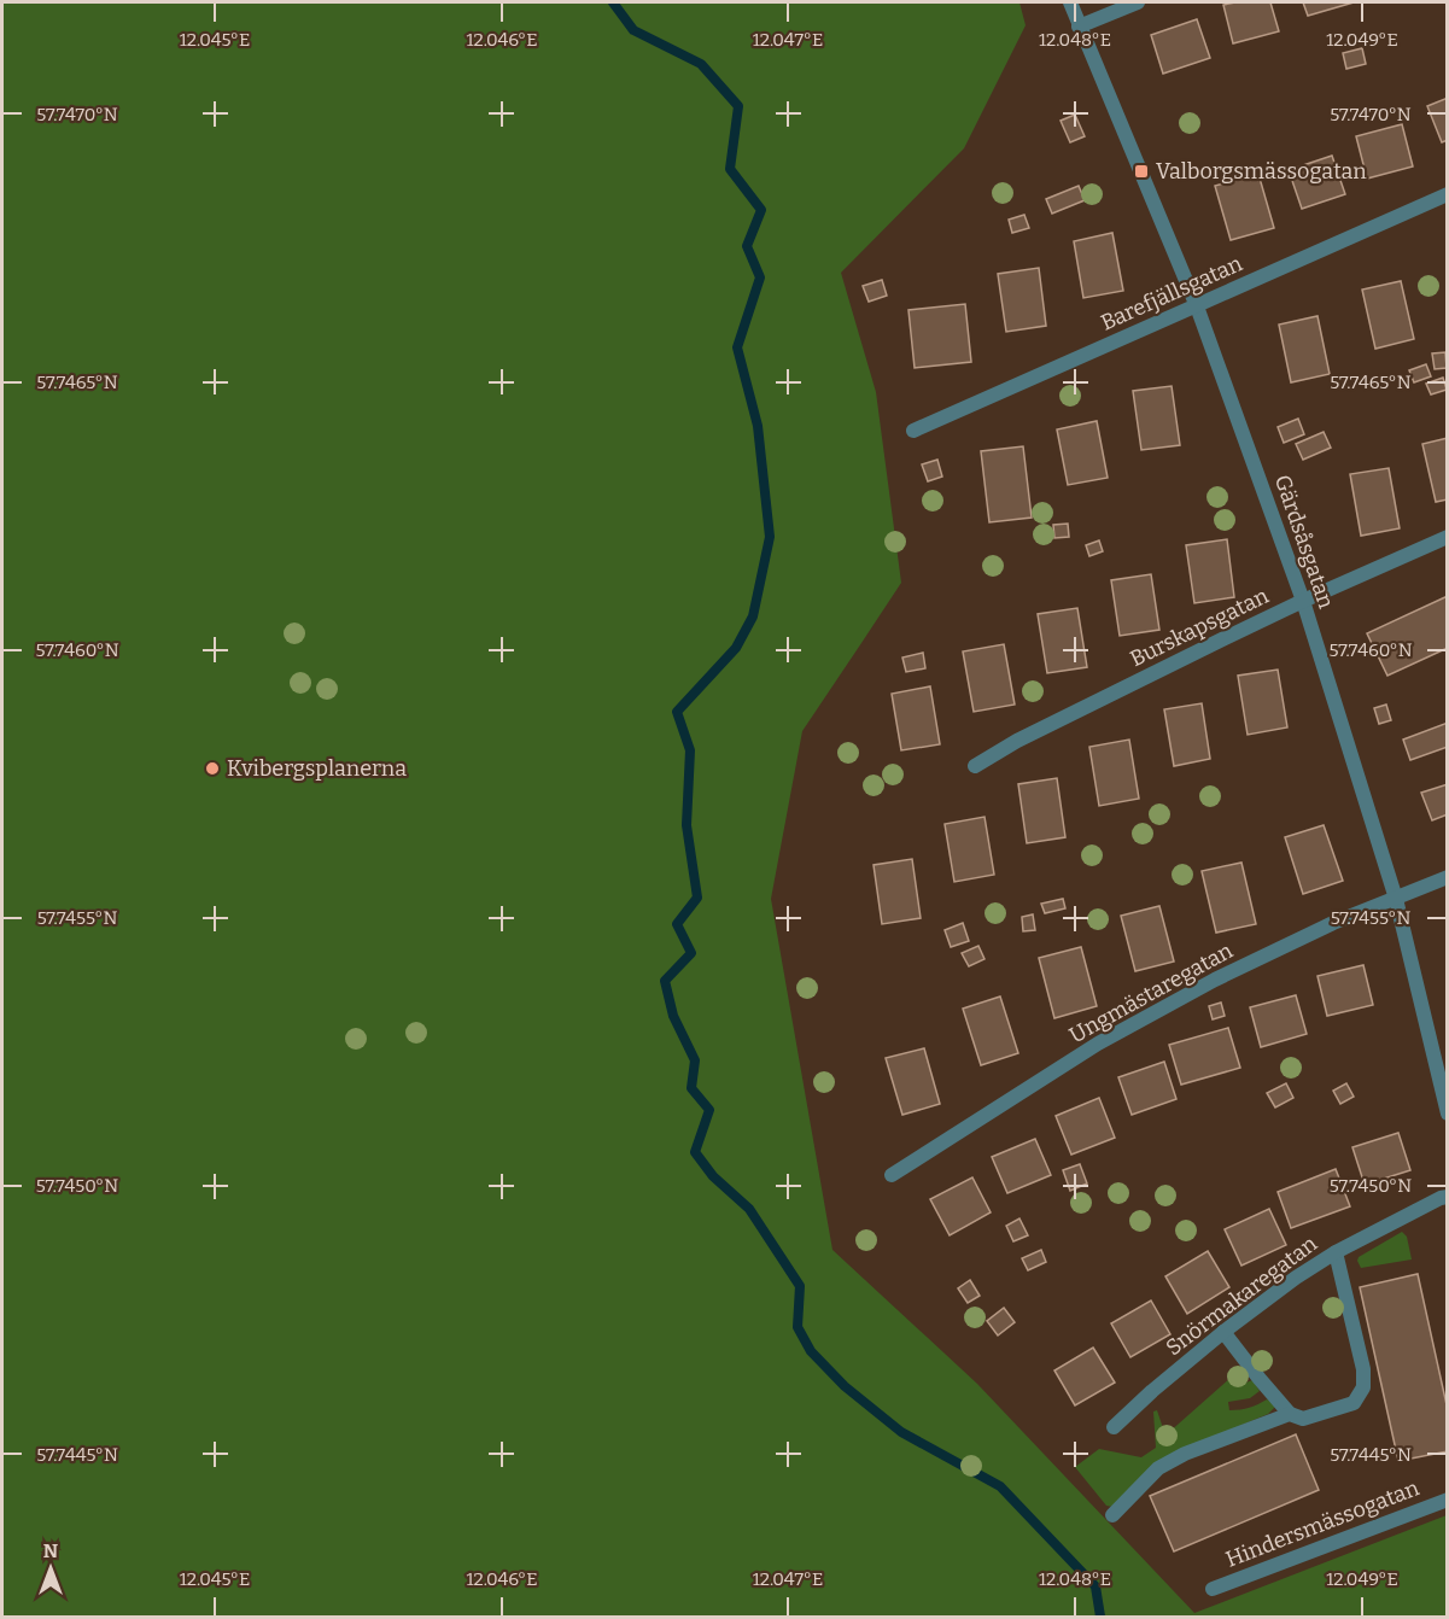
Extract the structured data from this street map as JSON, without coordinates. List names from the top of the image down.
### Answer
{
  "streets": {
    "street": [
      "Barefjällsgatan",
      "Gärdsåsgatan",
      "Burskapsgatan",
      "Ungmästaregatan",
      "Snörmakaregatan",
      "Hindersmässogatan"
    ]
  },
  "crossings": [
    ["Barefjällsgatan", "Gärdsåsgatan"],
    ["Gärdsåsgatan", "Burskapsgatan"],
    ["Gärdsåsgatan", "Ungmästaregatan"]
  ],
  "places": {
    "transit": ["Valborgsmässogatan"],
    "other": ["Kvibergsplanerna"]
  },
  "north": "top",
  "coordinates": [
    "12.045°E",
    "12.046°E",
    "12.047°E",
    "12.048°E",
    "12.049°E",
    "57.7470°N",
    "57.7465°N",
    "57.7460°N",
    "57.7455°N",
    "57.7450°N",
    "57.7445°N"
  ]
}
